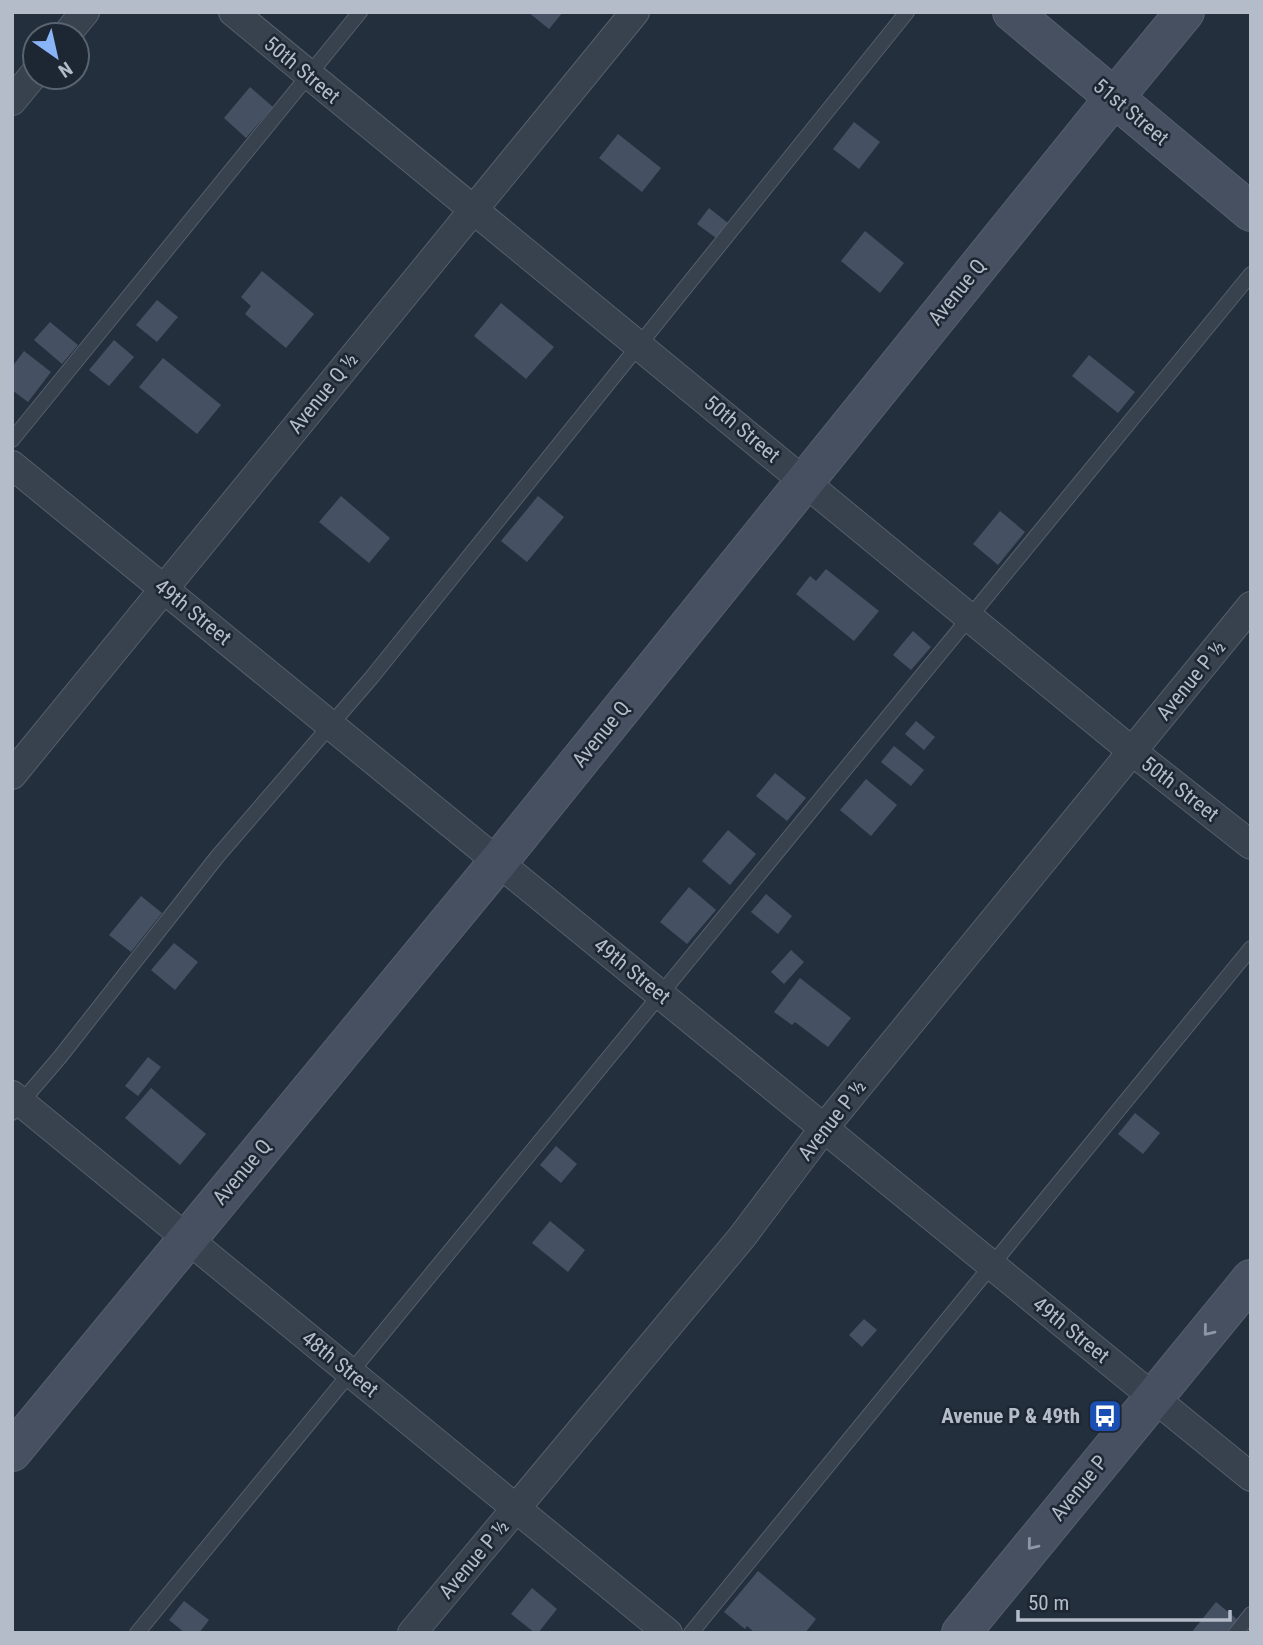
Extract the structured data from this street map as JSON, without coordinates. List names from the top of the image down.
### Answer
{
  "streets": {
    "street": [
      "50th Street",
      "51st Street",
      "Avenue Q",
      "Avenue Q ½",
      "49th Street",
      "Avenue P ½",
      "48th Street",
      "Avenue P"
    ]
  },
  "crossings": [
    ["50th Street", "Avenue Q"],
    ["50th Street", "Avenue Q ½"],
    ["50th Street", "Avenue P ½"],
    ["51st Street", "Avenue Q"],
    ["Avenue Q", "49th Street"],
    ["Avenue Q", "48th Street"],
    ["Avenue Q ½", "49th Street"],
    ["49th Street", "Avenue P ½"],
    ["49th Street", "Avenue P"],
    ["Avenue P ½", "48th Street"]
  ],
  "one_way": ["Avenue P"],
  "places": {
    "bus stop": ["Avenue P & 49th"]
  },
  "scale_bar": "50 m",
  "north": "bottom right"
}
